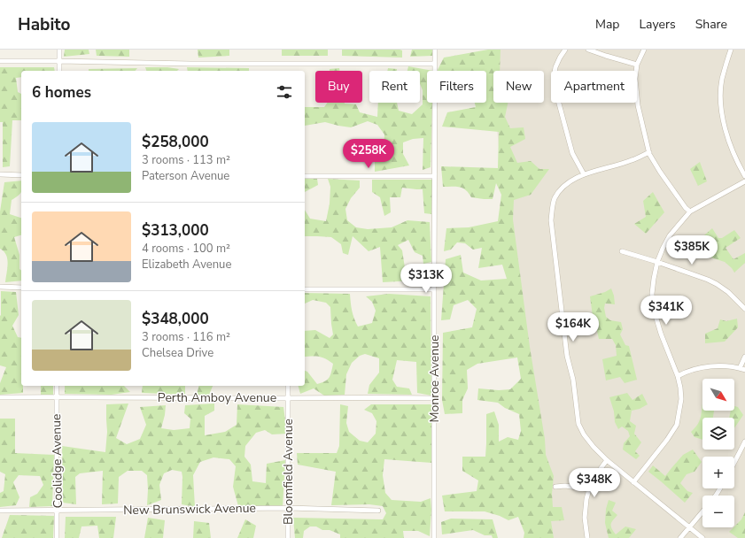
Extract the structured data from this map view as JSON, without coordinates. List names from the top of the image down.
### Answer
{
  "streets": {
    "street": [
      "Monroe Avenue",
      "Perth Amboy Avenue",
      "Coolidge Avenue",
      "Bloomfield Avenue",
      "New Brunswick Avenue"
    ]
  },
  "crossings": [
    ["Monroe Avenue", "Perth Amboy Avenue"],
    ["Perth Amboy Avenue", "Coolidge Avenue"],
    ["Perth Amboy Avenue", "Bloomfield Avenue"],
    ["Coolidge Avenue", "New Brunswick Avenue"],
    ["Bloomfield Avenue", "New Brunswick Avenue"]
  ],
  "north": "bottom right",
  "page": {
    "header": "Habito",
    "nav": ["Map", "Layers", "Share"],
    "chip": [
      "Buy",
      "Rent",
      "Filters",
      "New",
      "Apartment"
    ],
    "heading": "6 homes",
    "list": [
      {
        "name": "$258,000",
        "note": "3 rooms · 113 m² · Paterson Avenue"
      },
      {
        "name": "$313,000",
        "note": "4 rooms · 100 m² · Elizabeth Avenue"
      },
      {
        "name": "$348,000",
        "note": "3 rooms · 116 m² · Chelsea Drive"
      }
    ],
    "price": [
      "$258K",
      "$385K",
      "$313K",
      "$341K",
      "$164K",
      "$348K"
    ],
    "map_buttons": ["+", "−"]
  }
}
